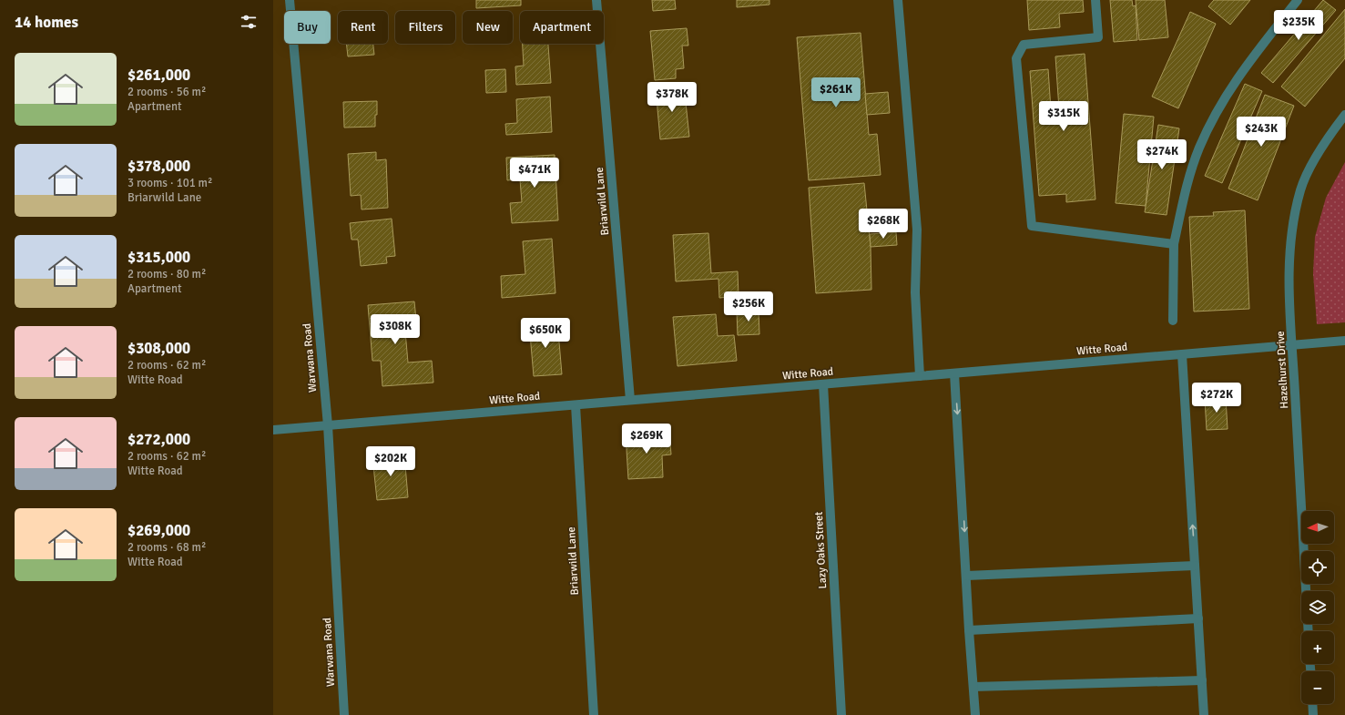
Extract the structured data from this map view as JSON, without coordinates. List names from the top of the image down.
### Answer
{
  "streets": {
    "street": [
      "Briarwild Lane",
      "Witte Road",
      "Warwana Road",
      "Hazelhurst Drive",
      "Lazy Oaks Street"
    ]
  },
  "crossings": [
    ["Briarwild Lane", "Witte Road"],
    ["Witte Road", "Warwana Road"],
    ["Witte Road", "Hazelhurst Drive"],
    ["Witte Road", "Lazy Oaks Street"]
  ],
  "north": "left",
  "page": {
    "heading": "14 homes",
    "price": [
      "$235K",
      "$261K",
      "$378K",
      "$315K",
      "$243K",
      "$274K",
      "$471K",
      "$268K",
      "$256K",
      "$308K",
      "$650K",
      "$272K",
      "$269K",
      "$202K"
    ],
    "chip": [
      "Buy",
      "Rent",
      "Filters",
      "New",
      "Apartment"
    ],
    "list": [
      {
        "name": "$261,000",
        "note": "2 rooms · 56 m² · Apartment"
      },
      {
        "name": "$378,000",
        "note": "3 rooms · 101 m² · Briarwild Lane"
      },
      {
        "name": "$315,000",
        "note": "2 rooms · 80 m² · Apartment"
      },
      {
        "name": "$308,000",
        "note": "2 rooms · 62 m² · Witte Road"
      },
      {
        "name": "$272,000",
        "note": "2 rooms · 62 m² · Witte Road"
      },
      {
        "name": "$269,000",
        "note": "2 rooms · 68 m² · Witte Road"
      }
    ],
    "map_buttons": ["+", "−"]
  }
}
